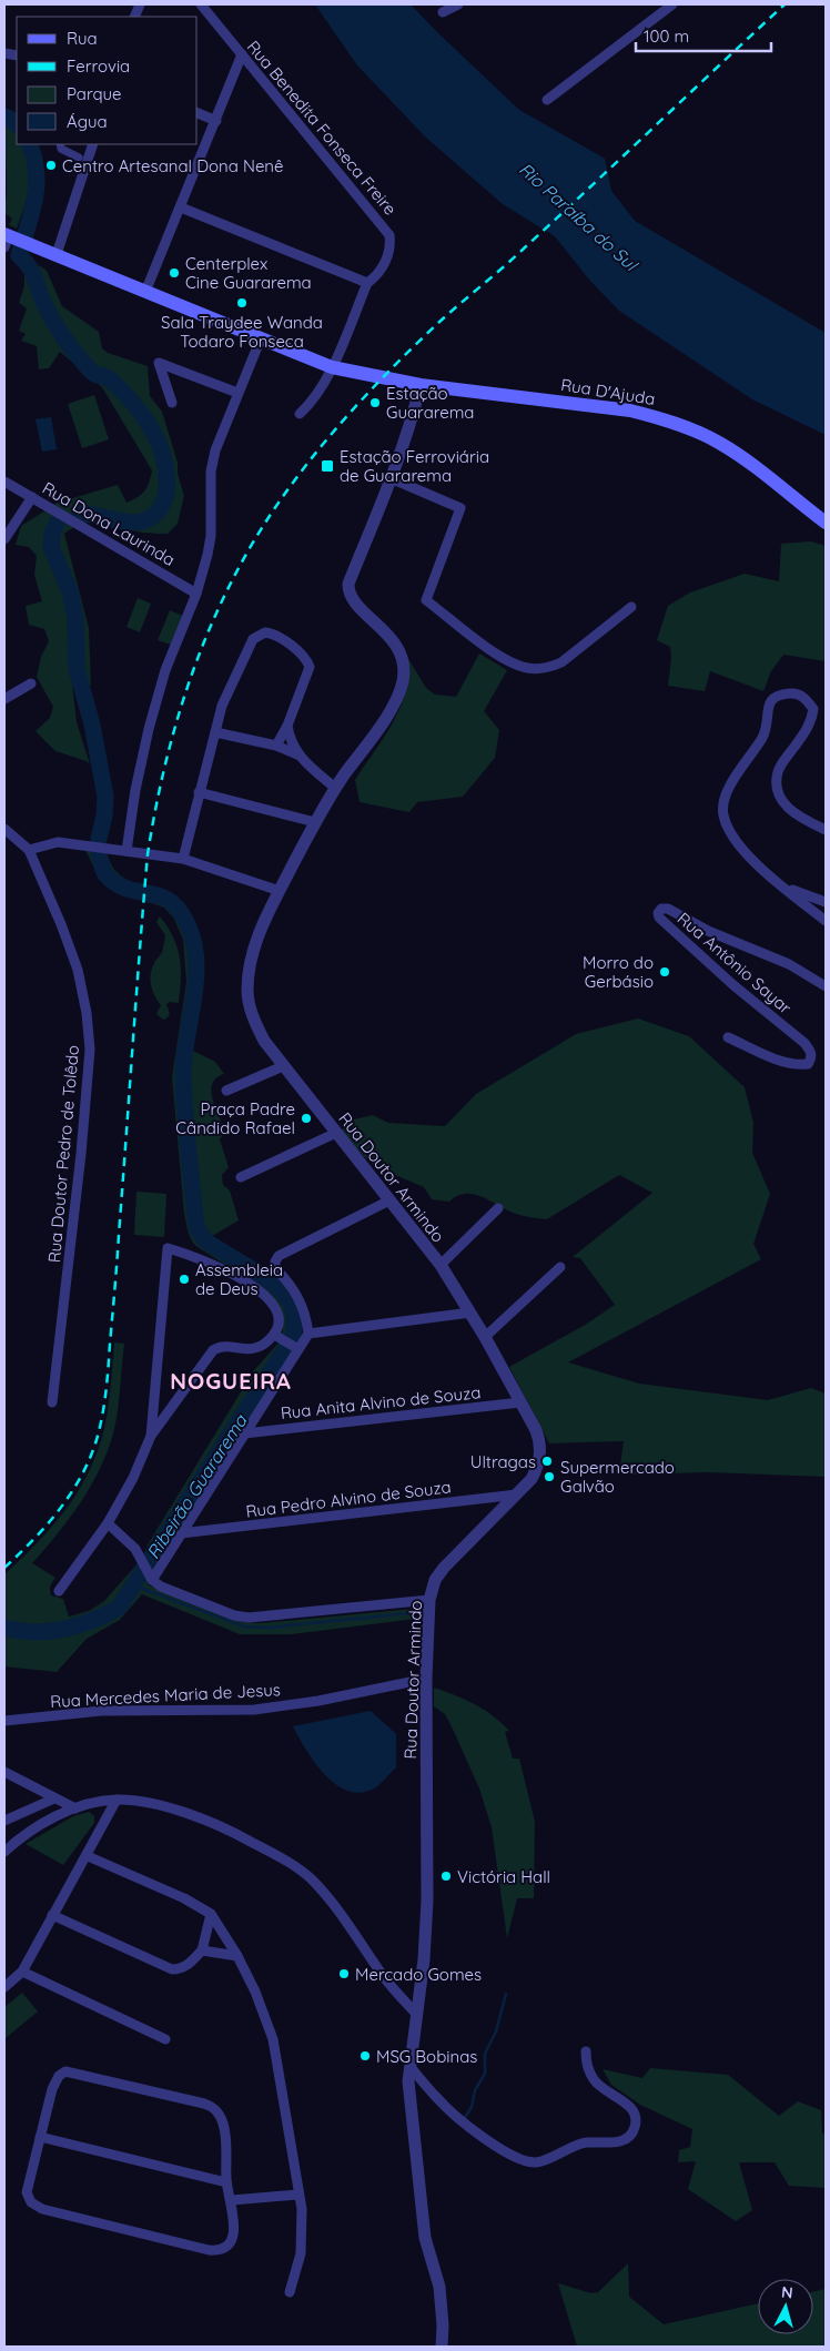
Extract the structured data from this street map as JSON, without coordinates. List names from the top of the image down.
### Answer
{
  "streets": {
    "main road": ["Rua D'Ajuda"],
    "street": [
      "Rua Benedita Fonseca Freire",
      "Rua Dona Laurinda",
      "Rua Antônio Sayar",
      "Rua Doutor Pedro de Tolêdo",
      "Rua Doutor Armindo",
      "Rua Anita Alvino de Souza",
      "Rua Pedro Alvino de Souza",
      "Rua Mercedes Maria de Jesus"
    ]
  },
  "crossings": [
    ["Rua Benedita Fonseca Freire", "Rua D'Ajuda"],
    ["Rua D'Ajuda", "Rua Doutor Armindo"],
    ["Rua Doutor Armindo", "Rua Anita Alvino de Souza"],
    ["Rua Doutor Armindo", "Rua Pedro Alvino de Souza"],
    ["Rua Doutor Armindo", "Rua Mercedes Maria de Jesus"]
  ],
  "districts": ["NOGUEIRA"],
  "water": ["Rio Paraíba do Sul", "Ribeirão Guararema"],
  "places": {
    "other": [
      "Centro Artesanal Dona Nenê",
      "Centerplex Cine Guararema",
      "Sala Traydee Wanda Todaro Fonseca",
      "Estação Guararema",
      "Morro do Gerbásio",
      "Praça Padre Cândido Rafael",
      "Assembleia de Deus",
      "Ultragas",
      "Supermercado Galvão",
      "Victória Hall",
      "Mercado Gomes",
      "MSG Bobinas"
    ],
    "transit": ["Estação Ferroviária de Guararema"]
  },
  "legend": [
    "Rua",
    "Ferrovia",
    "Parque",
    "Água"
  ],
  "scale_bar": "100 m",
  "north": "top"
}
